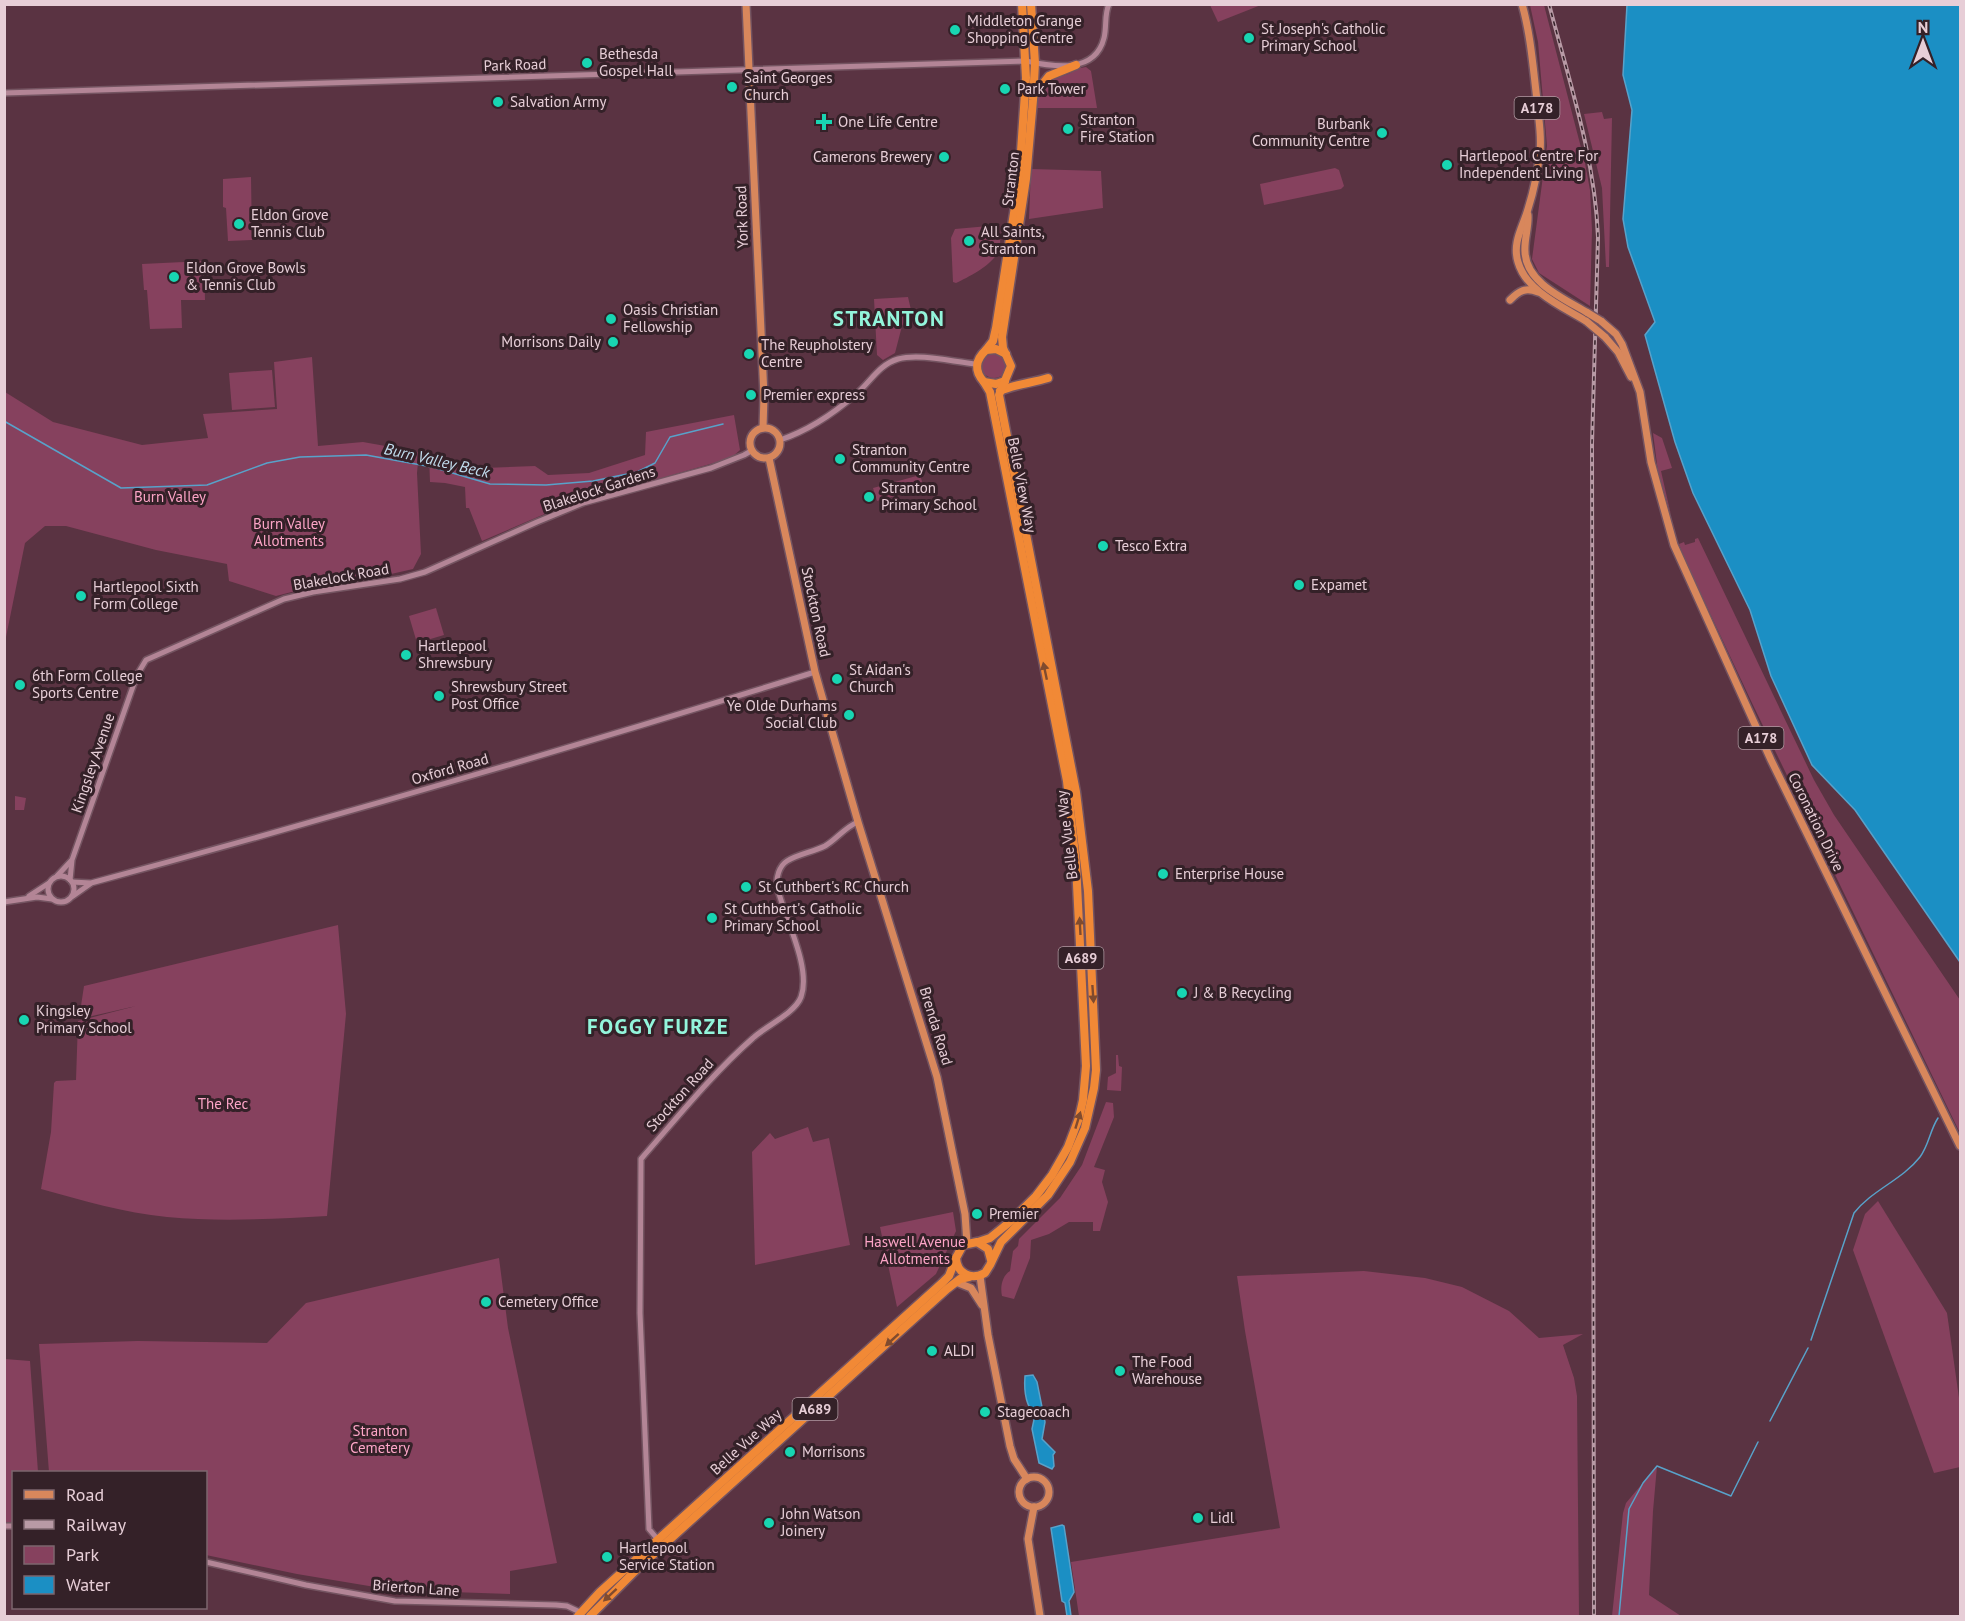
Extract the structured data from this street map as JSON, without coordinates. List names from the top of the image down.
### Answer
{
  "streets": {
    "highway": [
      "Stranton",
      "Belle View Way",
      "Belle Vue Way",
      "A689"
    ],
    "main road": [
      "A178",
      "York Road",
      "Stockton Road",
      "Coronation Drive",
      "Brenda Road"
    ],
    "street": [
      "Park Road",
      "Blakelock Gardens",
      "Blakelock Road",
      "Kingsley Avenue",
      "Oxford Road",
      "Brierton Lane"
    ]
  },
  "crossings": [
    ["Park Road", "Stranton"],
    ["Park Road", "York Road"],
    ["A178", "Coronation Drive"],
    ["Stranton", "Belle View Way"],
    ["Stranton", "A689"],
    ["York Road", "Blakelock Gardens"],
    ["York Road", "Stockton Road"],
    ["Belle View Way", "Belle Vue Way"],
    ["Belle View Way", "A689"],
    ["Blakelock Gardens", "Blakelock Road"],
    ["Blakelock Gardens", "Stockton Road"],
    ["Blakelock Road", "Kingsley Avenue"],
    ["Stockton Road", "Oxford Road"],
    ["Stockton Road", "Belle Vue Way"],
    ["Stockton Road", "A689"],
    ["Stockton Road", "Brenda Road"],
    ["Kingsley Avenue", "Oxford Road"],
    ["Belle Vue Way", "A689"],
    ["Belle Vue Way", "Brenda Road"],
    ["Belle Vue Way", "Brierton Lane"],
    ["A689", "Brenda Road"],
    ["A689", "Brierton Lane"]
  ],
  "districts": ["STRANTON", "FOGGY FURZE"],
  "water": ["Burn Valley Beck"],
  "parks": [
    "Burn Valley",
    "Burn Valley Allotments",
    "The Rec",
    "Haswell Avenue Allotments",
    "Stranton Cemetery"
  ],
  "places": {
    "other": [
      "Middleton Grange Shopping Centre",
      "St Joseph's Catholic Primary School",
      "Bethesda Gospel Hall",
      "Saint Georges Church",
      "Park Tower",
      "Salvation Army",
      "Stranton Fire Station",
      "Burbank Community Centre",
      "Camerons Brewery",
      "Hartlepool Centre For Independent Living",
      "Eldon Grove Tennis Club",
      "All Saints, Stranton",
      "Eldon Grove Bowls & Tennis Club",
      "Oasis Christian Fellowship",
      "Morrisons Daily",
      "The Reupholstery Centre",
      "Premier express",
      "Stranton Community Centre",
      "Stranton Primary School",
      "Tesco Extra",
      "Expamet",
      "Hartlepool Sixth Form College",
      "Hartlepool Shrewsbury",
      "St Aidan's Church",
      "6th Form College Sports Centre",
      "Shrewsbury Street Post Office",
      "Ye Olde Durhams Social Club",
      "Enterprise House",
      "St Cuthbert's RC Church",
      "St Cuthbert's Catholic Primary School",
      "J & B Recycling",
      "Kingsley Primary School",
      "Premier",
      "Cemetery Office",
      "ALDI",
      "The Food Warehouse",
      "Stagecoach",
      "Morrisons",
      "Lidl",
      "John Watson Joinery",
      "Hartlepool Service Station"
    ],
    "health": ["One Life Centre"]
  },
  "legend": [
    "Road",
    "Railway",
    "Park",
    "Water"
  ],
  "north": "top"
}
